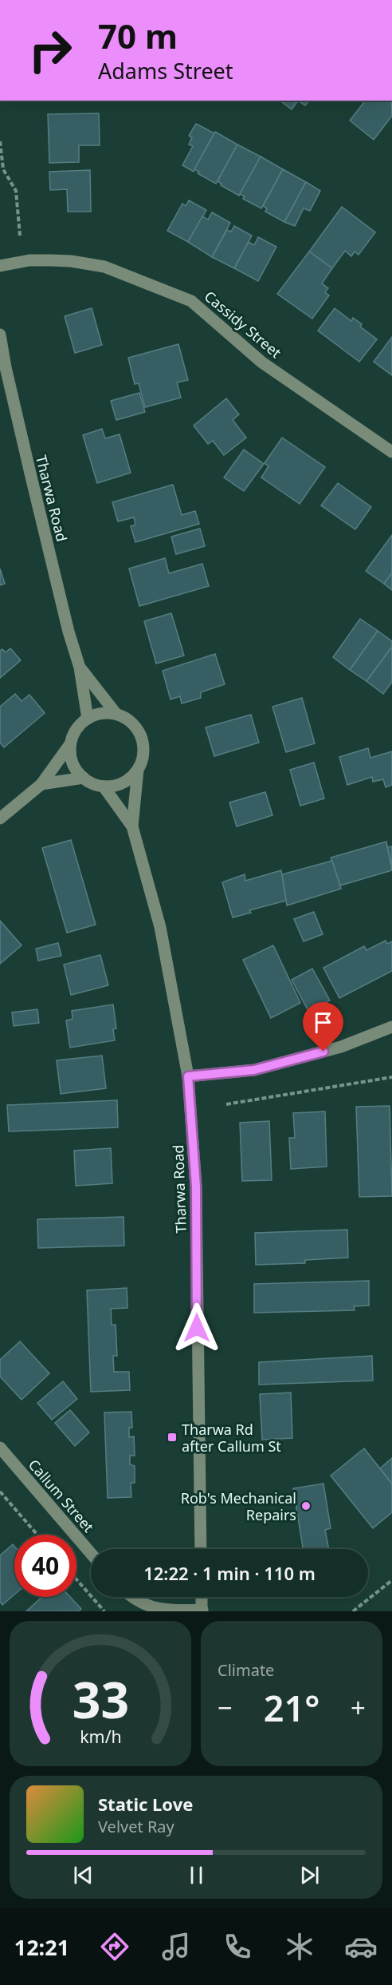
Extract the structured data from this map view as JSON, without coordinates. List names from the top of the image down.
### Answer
{
  "streets": {
    "street": ["Cassidy Street", "Tharwa Road", "Callum Street"]
  },
  "places": {
    "transit": ["Tharwa Rd after Callum St"],
    "other": ["Rob's Mechanical Repairs"]
  },
  "page": {
    "turn": ["70 m", "Adams Street"],
    "limit": "40",
    "trip": "12:22 · 1 min · 110 m",
    "tile": "Climate",
    "heat": ["−", "21°", "+"],
    "song": ["Static Love", "Velvet Ray"],
    "tabs": "12:21",
    "gauge": ["33", "km/h"]
  }
}
